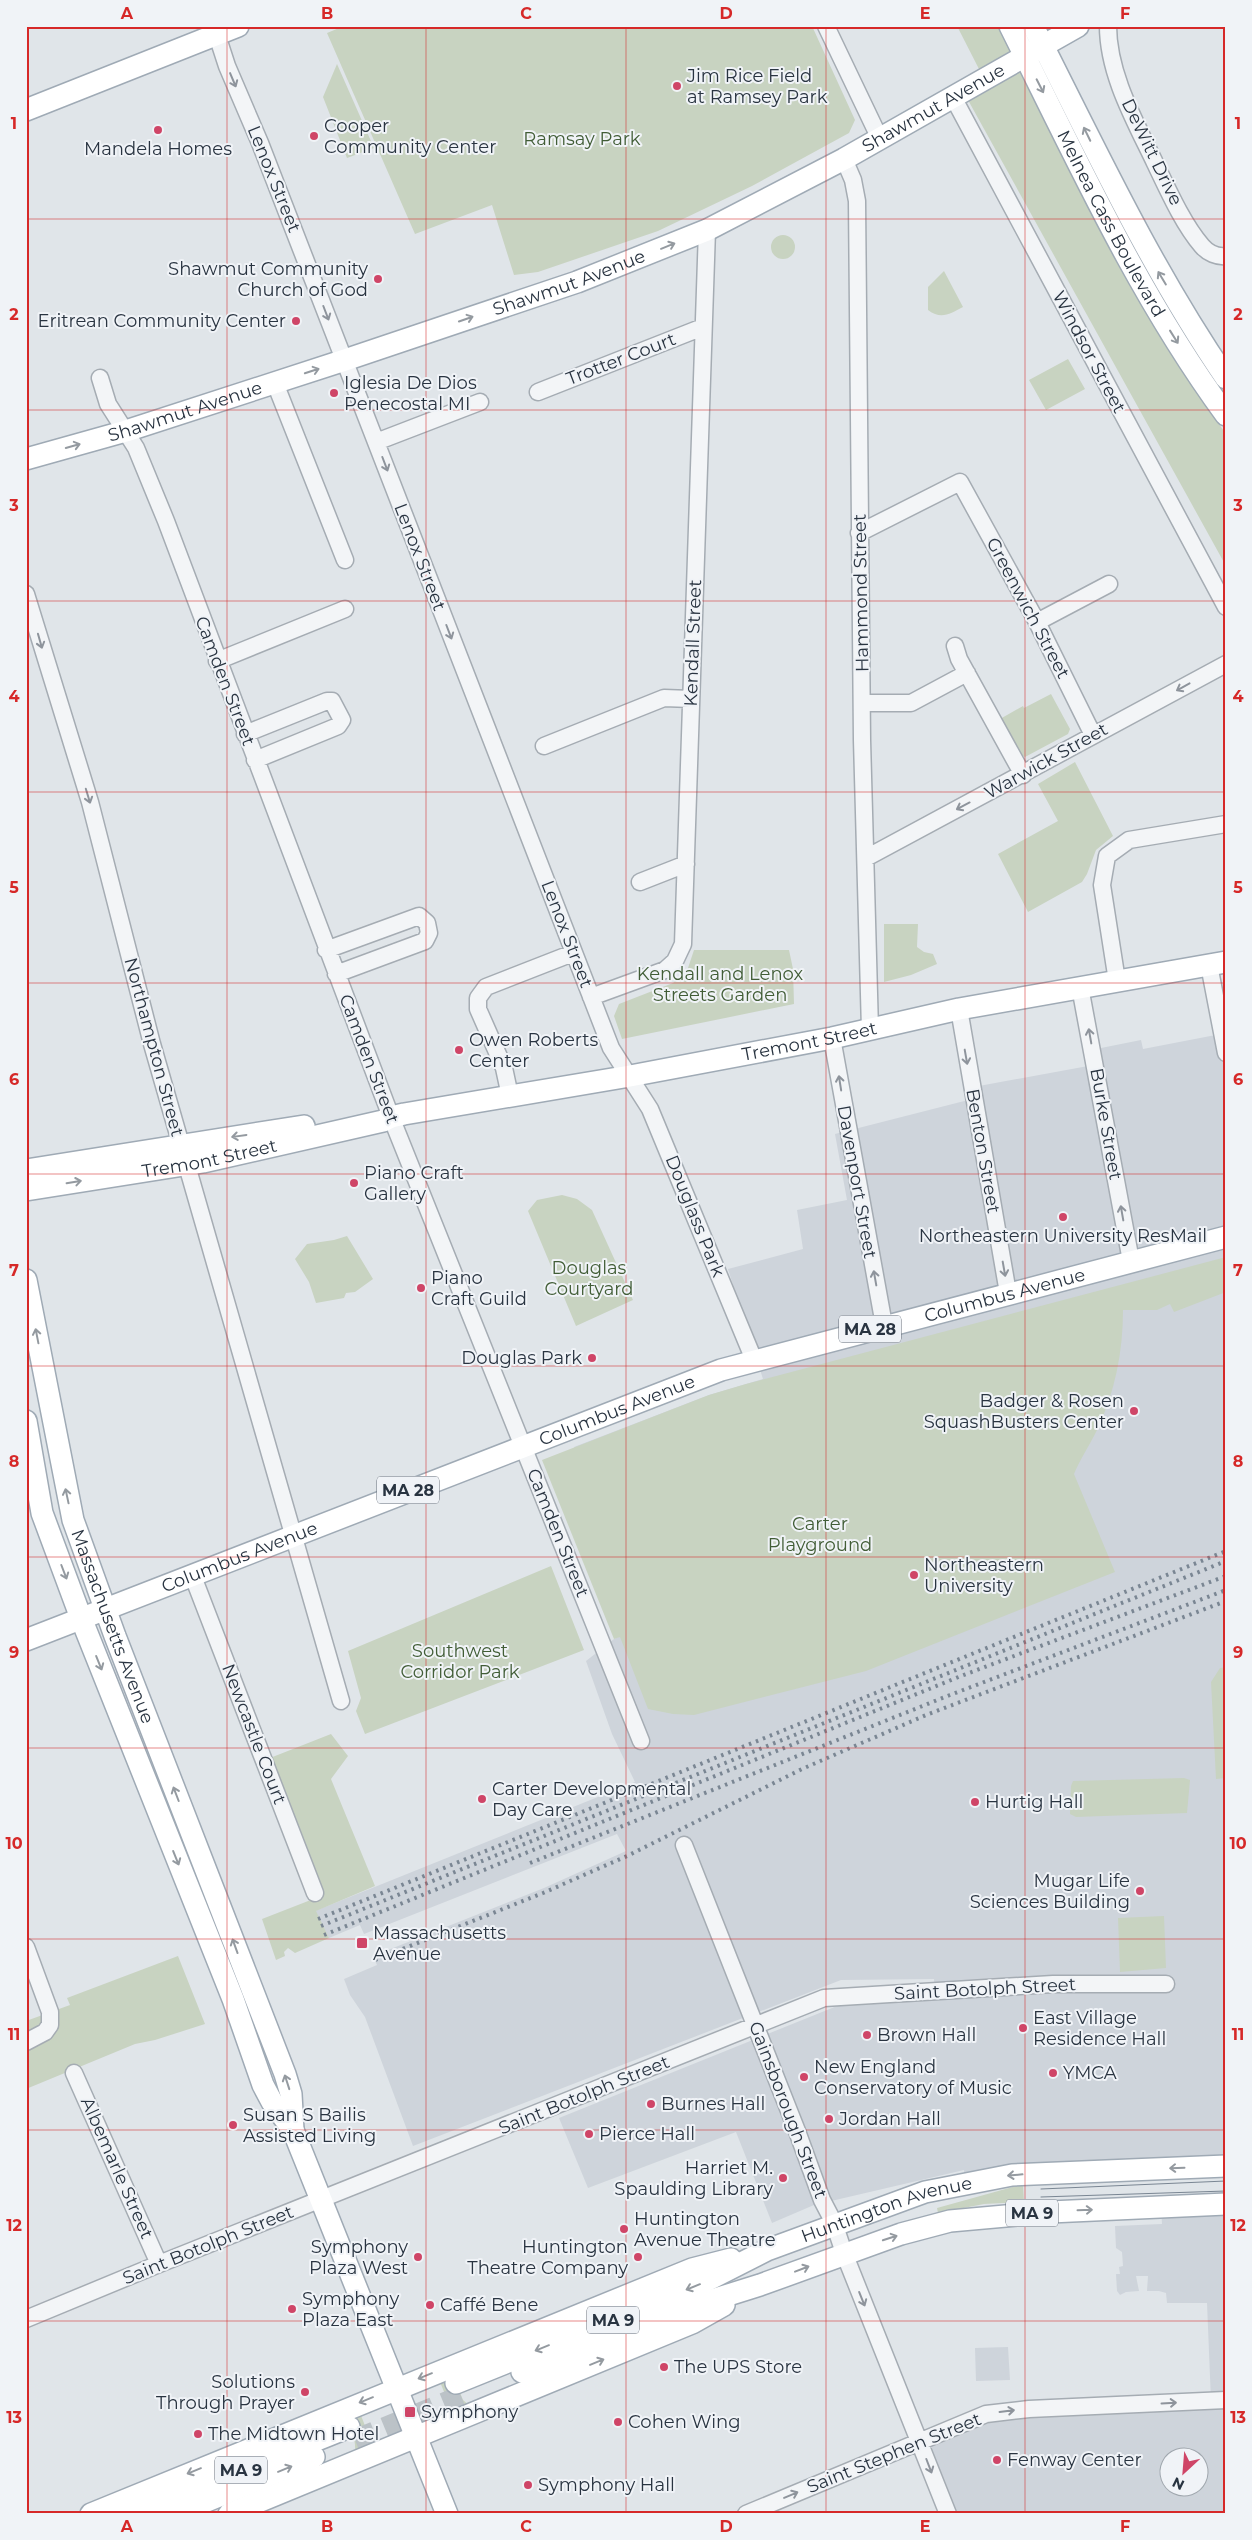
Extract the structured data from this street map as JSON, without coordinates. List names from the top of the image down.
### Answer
{
  "streets": {
    "main road": [
      "Shawmut Avenue",
      "Melnea Cass Boulevard",
      "Tremont Street",
      "Columbus Avenue",
      "MA 28",
      "Massachusetts Avenue",
      "Huntington Avenue",
      "MA 9"
    ],
    "street": [
      "DeWitt Drive",
      "Lenox Street",
      "Windsor Street",
      "Trotter Court",
      "Hammond Street",
      "Greenwich Street",
      "Kendall Street",
      "Camden Street",
      "Warwick Street",
      "Northampton Street",
      "Burke Street",
      "Benton Street",
      "Davenport Street",
      "Douglass Park",
      "Newcastle Court",
      "Saint Botolph Street",
      "Gainsborough Street",
      "Albemarle Street",
      "Saint Stephen Street"
    ]
  },
  "crossings": [
    ["Shawmut Avenue", "Lenox Street"],
    ["Shawmut Avenue", "Melnea Cass Boulevard"],
    ["Shawmut Avenue", "Windsor Street"],
    ["Shawmut Avenue", "Hammond Street"],
    ["Shawmut Avenue", "Kendall Street"],
    ["Shawmut Avenue", "Camden Street"],
    ["Lenox Street", "Kendall Street"],
    ["Lenox Street", "Tremont Street"],
    ["Lenox Street", "Douglass Park"],
    ["Trotter Court", "Kendall Street"],
    ["Hammond Street", "Greenwich Street"],
    ["Hammond Street", "Warwick Street"],
    ["Hammond Street", "Tremont Street"],
    ["Greenwich Street", "Warwick Street"],
    ["Camden Street", "Tremont Street"],
    ["Camden Street", "Columbus Avenue"],
    ["Tremont Street", "Northampton Street"],
    ["Tremont Street", "Burke Street"],
    ["Tremont Street", "Benton Street"],
    ["Tremont Street", "Davenport Street"],
    ["Tremont Street", "Douglass Park"],
    ["Northampton Street", "Columbus Avenue"],
    ["Burke Street", "Columbus Avenue"],
    ["Benton Street", "Columbus Avenue"],
    ["Davenport Street", "Columbus Avenue"],
    ["Douglass Park", "Columbus Avenue"],
    ["Columbus Avenue", "Massachusetts Avenue"],
    ["Columbus Avenue", "Newcastle Court"],
    ["Massachusetts Avenue", "Saint Botolph Street"],
    ["Saint Botolph Street", "Gainsborough Street"],
    ["Saint Botolph Street", "Albemarle Street"],
    ["Gainsborough Street", "Huntington Avenue"],
    ["Gainsborough Street", "Saint Stephen Street"]
  ],
  "one_way": [
    "Shawmut Avenue",
    "Lenox Street",
    "Northampton Street",
    "Benton Street",
    "Davenport Street",
    "Gainsborough Street",
    "Saint Stephen Street"
  ],
  "parks": [
    "Ramsay Park",
    "Kendall and Lenox Streets Garden",
    "Douglas Courtyard",
    "Carter Playground",
    "Southwest Corridor Park"
  ],
  "places": {
    "other": [
      "Jim Rice Field at Ramsey Park",
      "Mandela Homes",
      "Cooper Community Center",
      "Shawmut Community Church of God",
      "Eritrean Community Center",
      "Iglesia De Dios Penecostal MI",
      "Owen Roberts Center",
      "Piano Craft Gallery",
      "Northeastern University ResMail",
      "Piano Craft Guild",
      "Douglas Park",
      "Badger & Rosen SquashBusters Center",
      "Northeastern University",
      "Carter Developmental Day Care",
      "Hurtig Hall",
      "Mugar Life Sciences Building",
      "East Village Residence Hall",
      "Brown Hall",
      "YMCA",
      "New England Conservatory of Music",
      "Burnes Hall",
      "Jordan Hall",
      "Susan S Bailis Assisted Living",
      "Pierce Hall",
      "Harriet M. Spaulding Library",
      "Huntington Avenue Theatre",
      "Symphony Plaza West",
      "Huntington Theatre Company",
      "Caffé Bene",
      "Symphony Plaza East",
      "The UPS Store",
      "Solutions Through Prayer",
      "Cohen Wing",
      "The Midtown Hotel",
      "Fenway Center",
      "Symphony Hall"
    ],
    "transit": ["Massachusetts Avenue", "Symphony"]
  },
  "north": "bottom left",
  "grid": {
    "columns": [
      "A",
      "B",
      "C",
      "D",
      "E",
      "F"
    ],
    "rows": [
      "1",
      "2",
      "3",
      "4",
      "5",
      "6",
      "7",
      "8",
      "9",
      "10",
      "11",
      "12",
      "13"
    ]
  }
}
